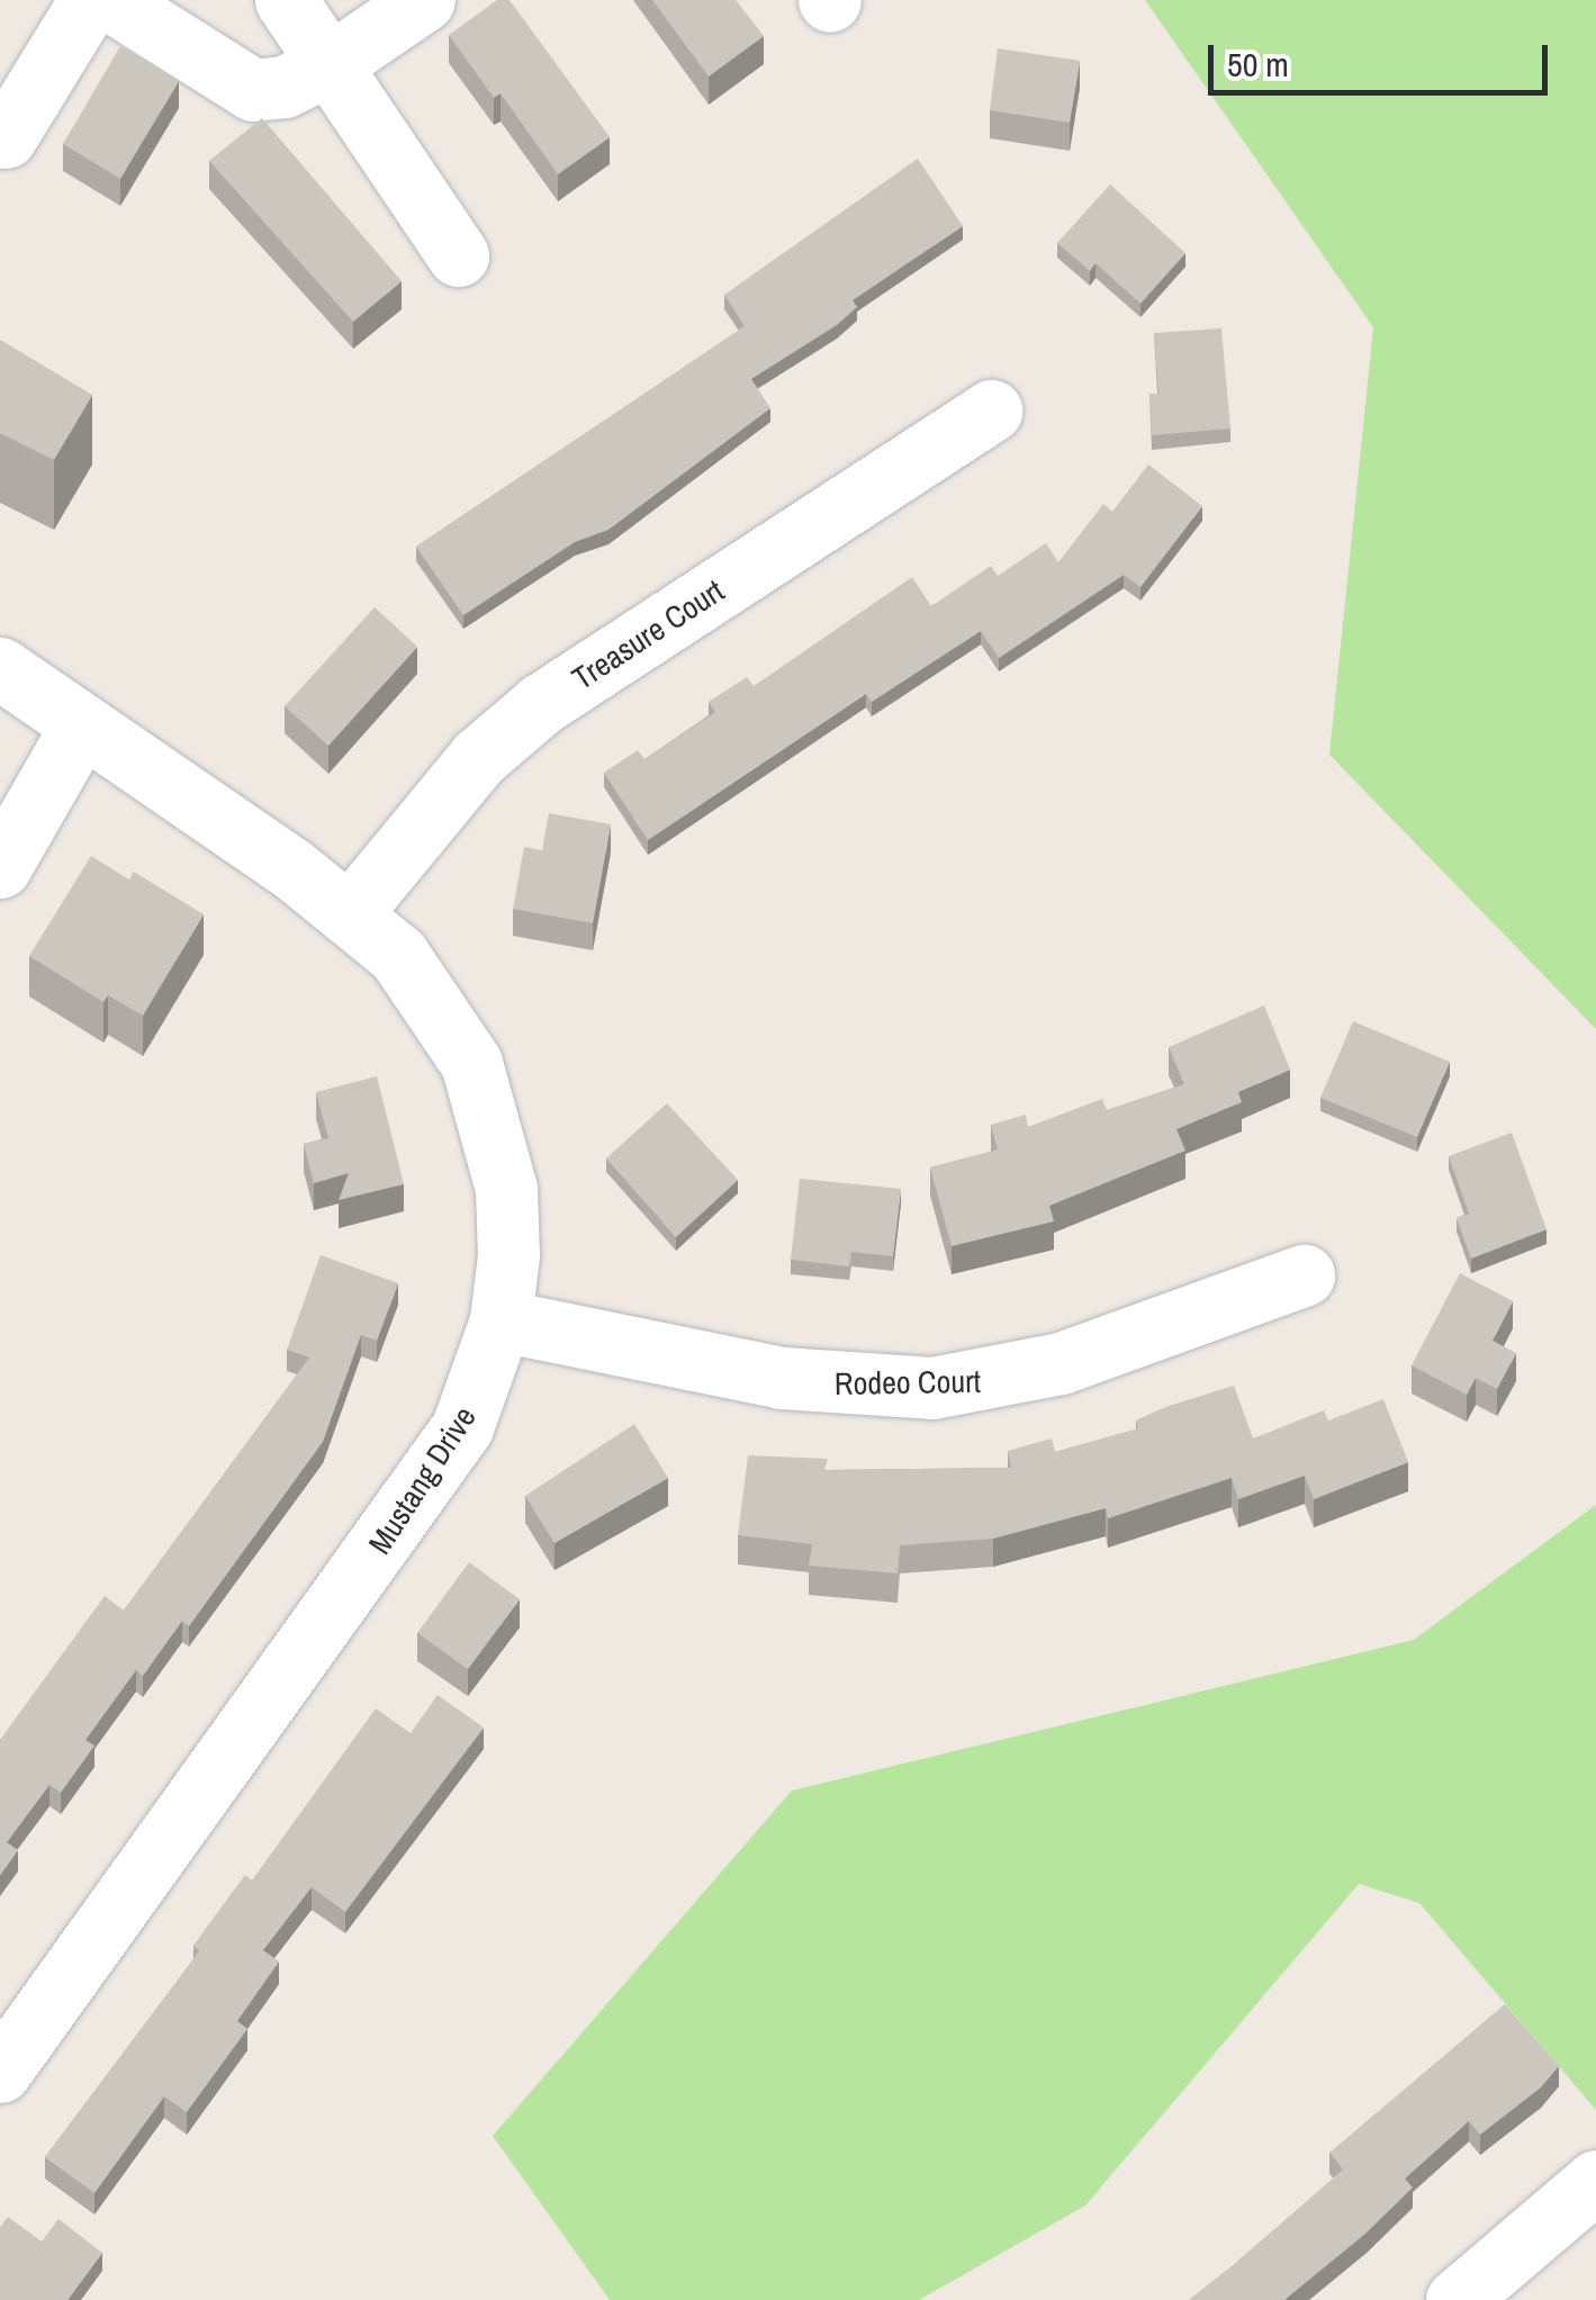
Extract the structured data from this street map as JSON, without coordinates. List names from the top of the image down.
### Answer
{
  "streets": {
    "street": ["Treasure Court", "Rodeo Court", "Mustang Drive"]
  },
  "crossings": [
    ["Treasure Court", "Mustang Drive"],
    ["Rodeo Court", "Mustang Drive"]
  ],
  "scale_bar": "50 m"
}
